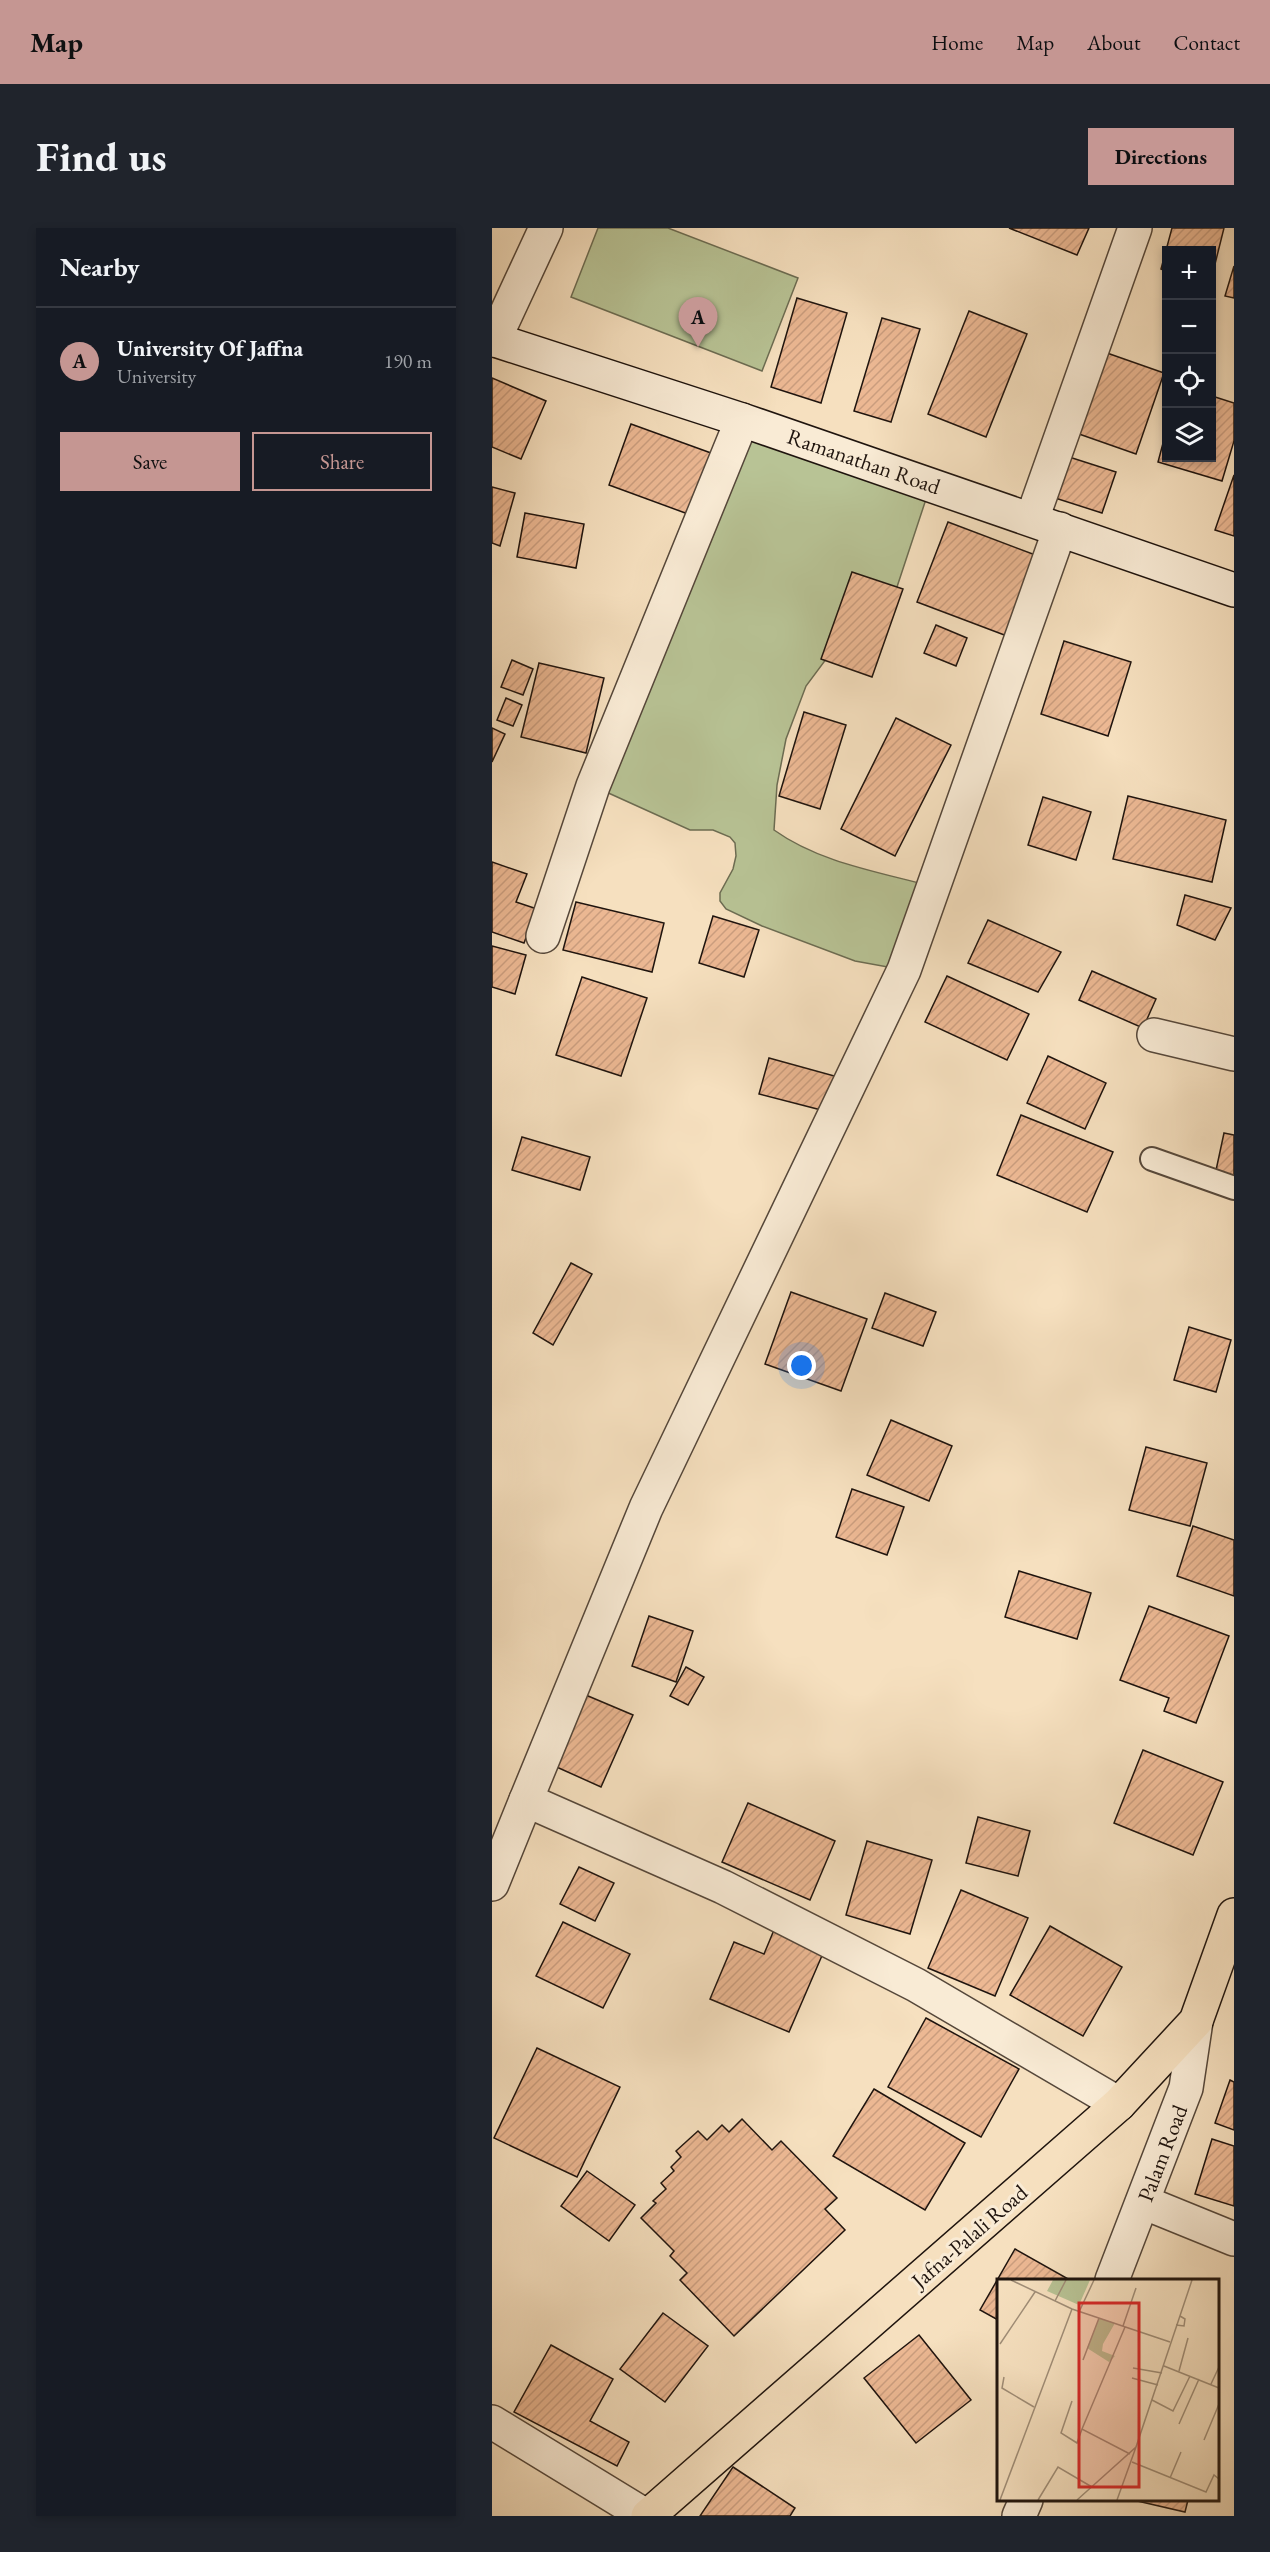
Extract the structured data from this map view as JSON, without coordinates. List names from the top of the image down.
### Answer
{
  "streets": {
    "main road": ["Jafna-Palali Road"],
    "street": ["Ramanathan Road", "Palam Road"]
  },
  "crossings": [
    ["Palam Road", "Jafna-Palali Road"]
  ],
  "page": {
    "header": "Map",
    "nav": [
      "Home",
      "Map",
      "About",
      "Contact"
    ],
    "buttons": [
      "Directions",
      ["Save", "Share"]
    ],
    "title": "Find us",
    "heading": "Nearby",
    "map_buttons": ["+", "−"],
    "pins": "A",
    "list": [
      {
        "mark": "A",
        "name": "University Of Jaffna",
        "note": "University",
        "value": "190 m"
      }
    ]
  }
}
